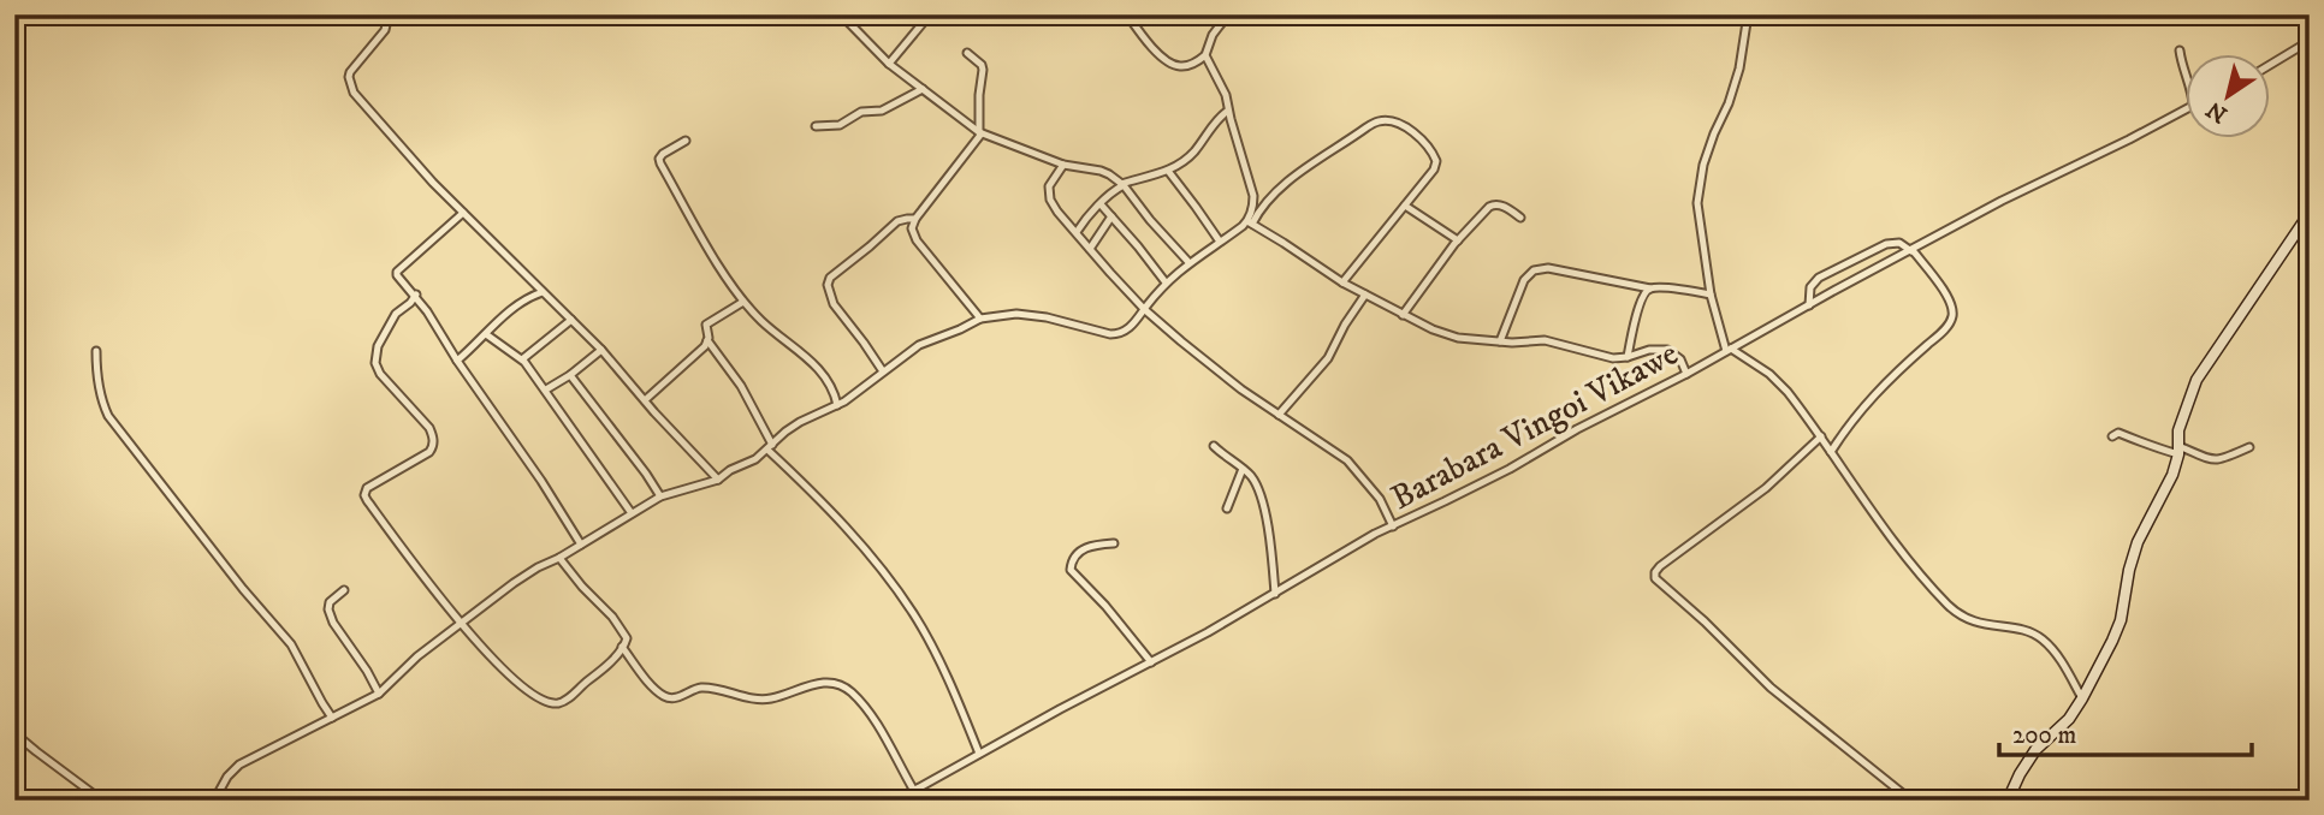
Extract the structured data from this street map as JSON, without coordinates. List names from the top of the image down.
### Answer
{
  "streets": {
    "street": ["Barabara Vingoi Vikawe"]
  },
  "scale_bar": "200 m",
  "north": "bottom left"
}
